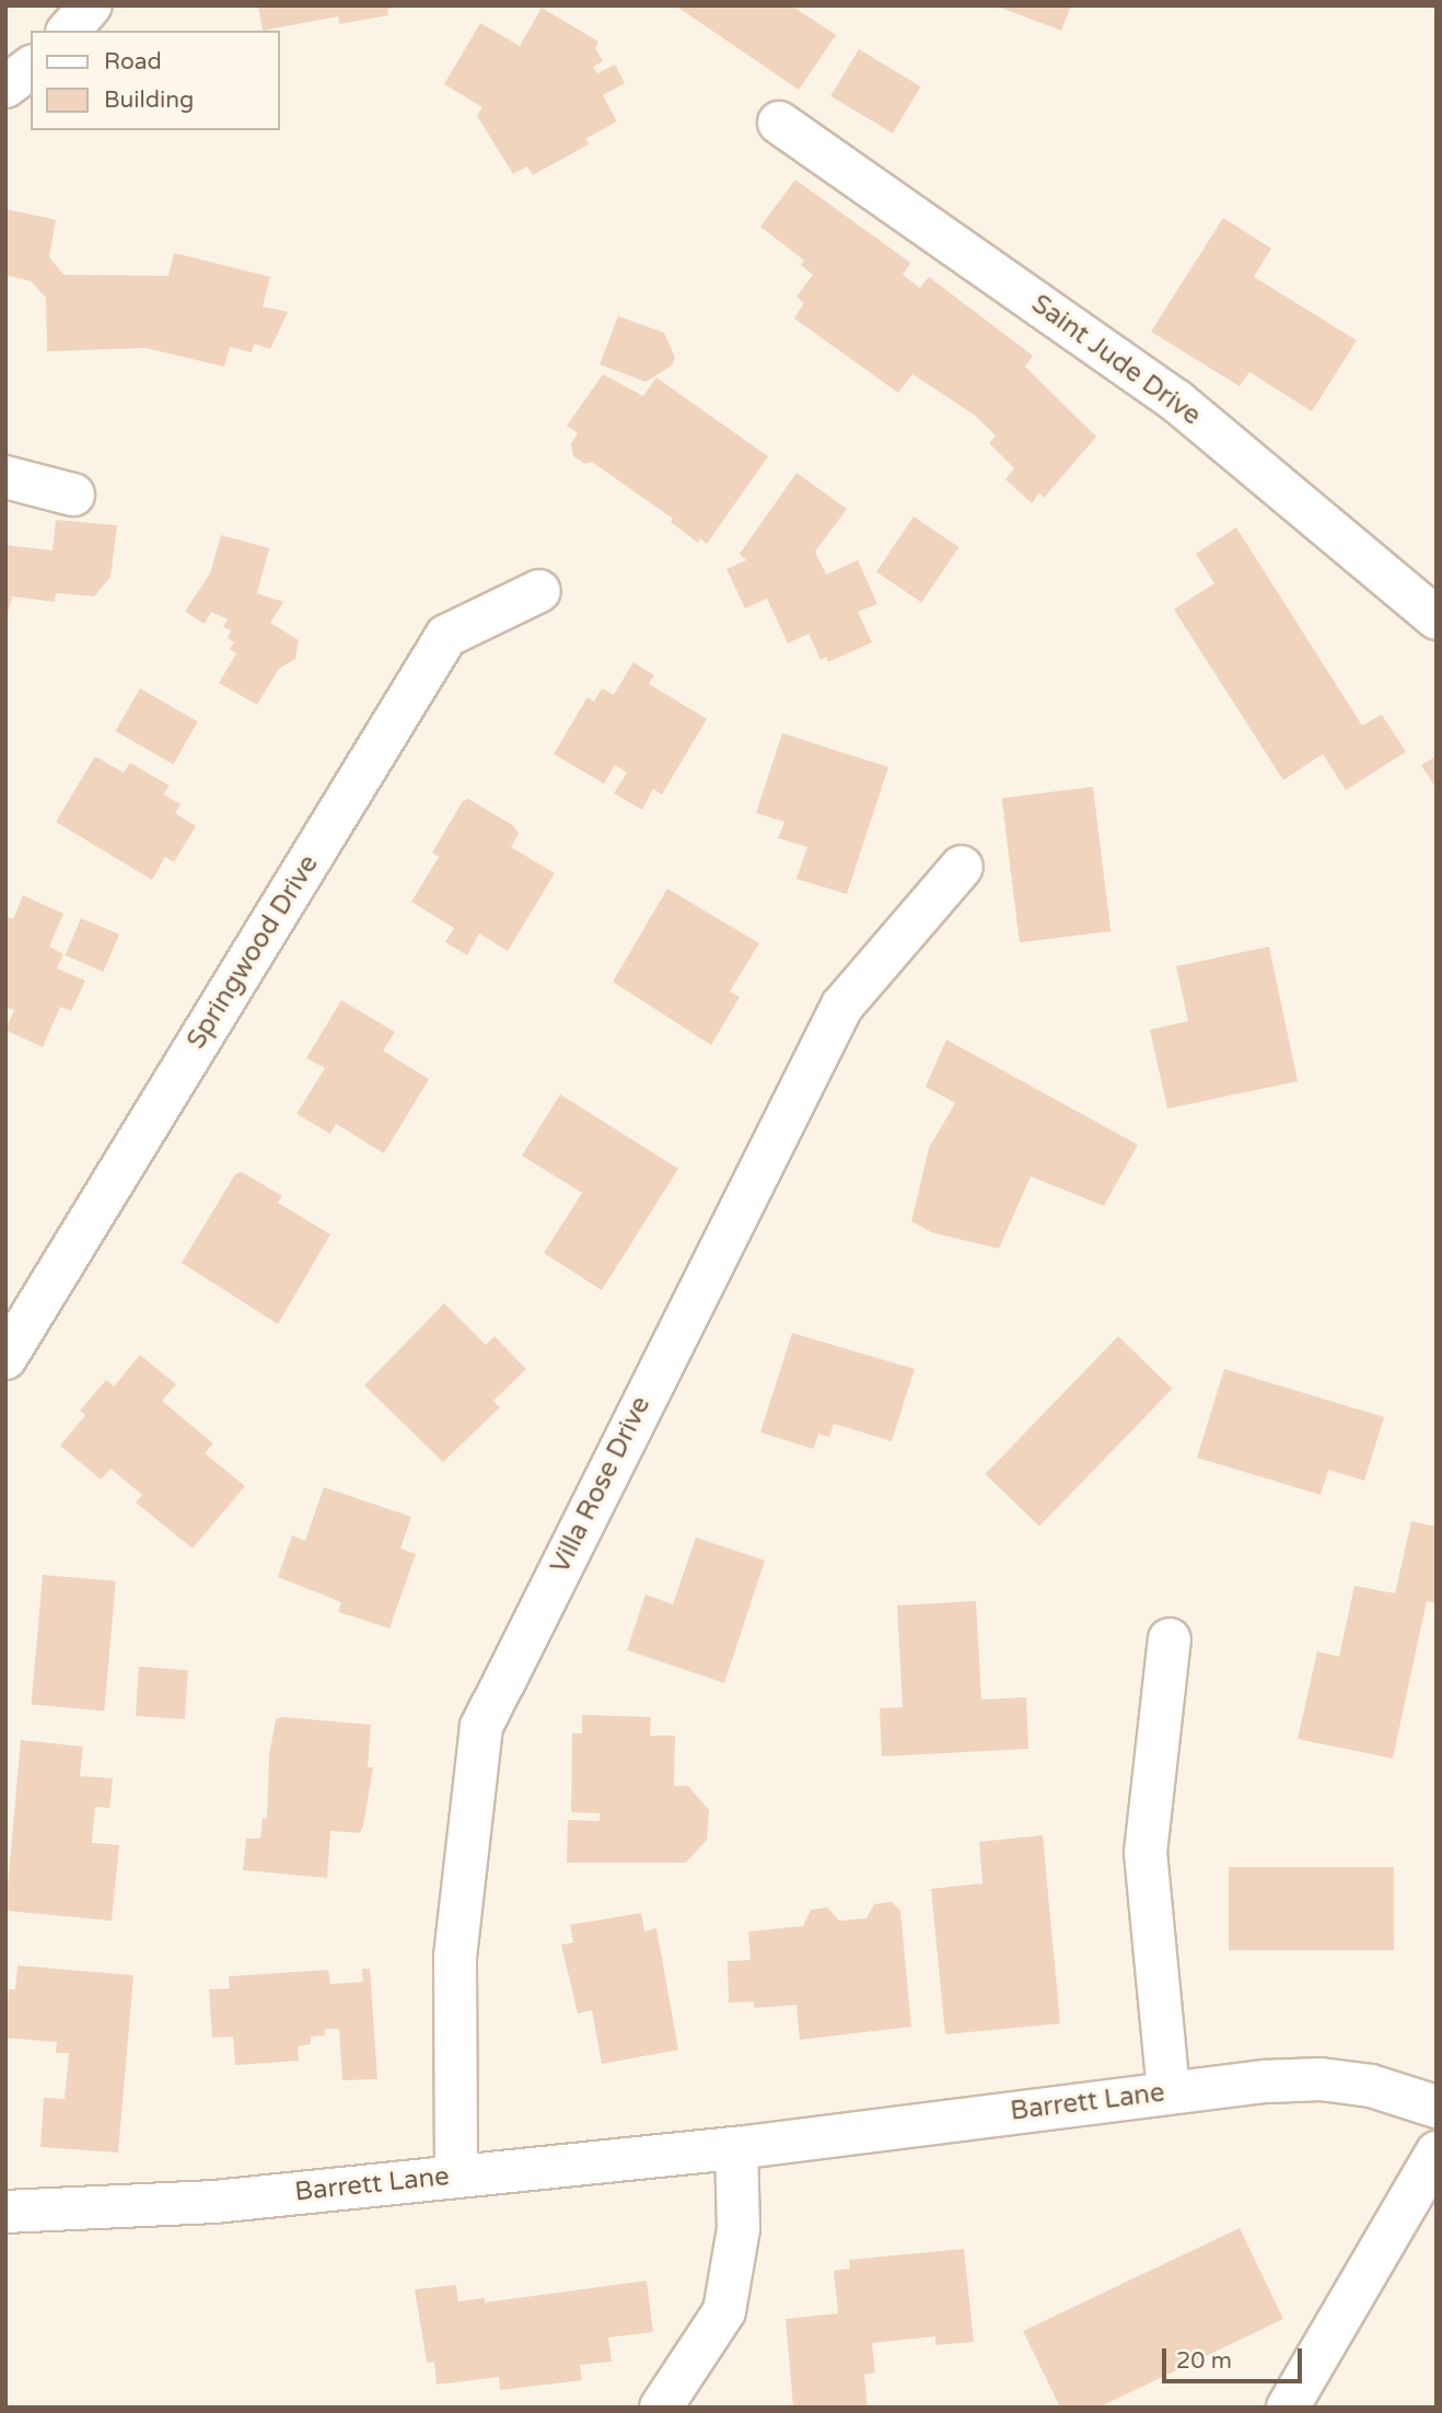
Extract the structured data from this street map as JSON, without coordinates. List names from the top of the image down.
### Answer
{
  "streets": {
    "street": [
      "Saint Jude Drive",
      "Springwood Drive",
      "Villa Rose Drive",
      "Barrett Lane"
    ]
  },
  "crossings": [
    ["Villa Rose Drive", "Barrett Lane"]
  ],
  "legend": ["Road", "Building"],
  "scale_bar": "20 m"
}
